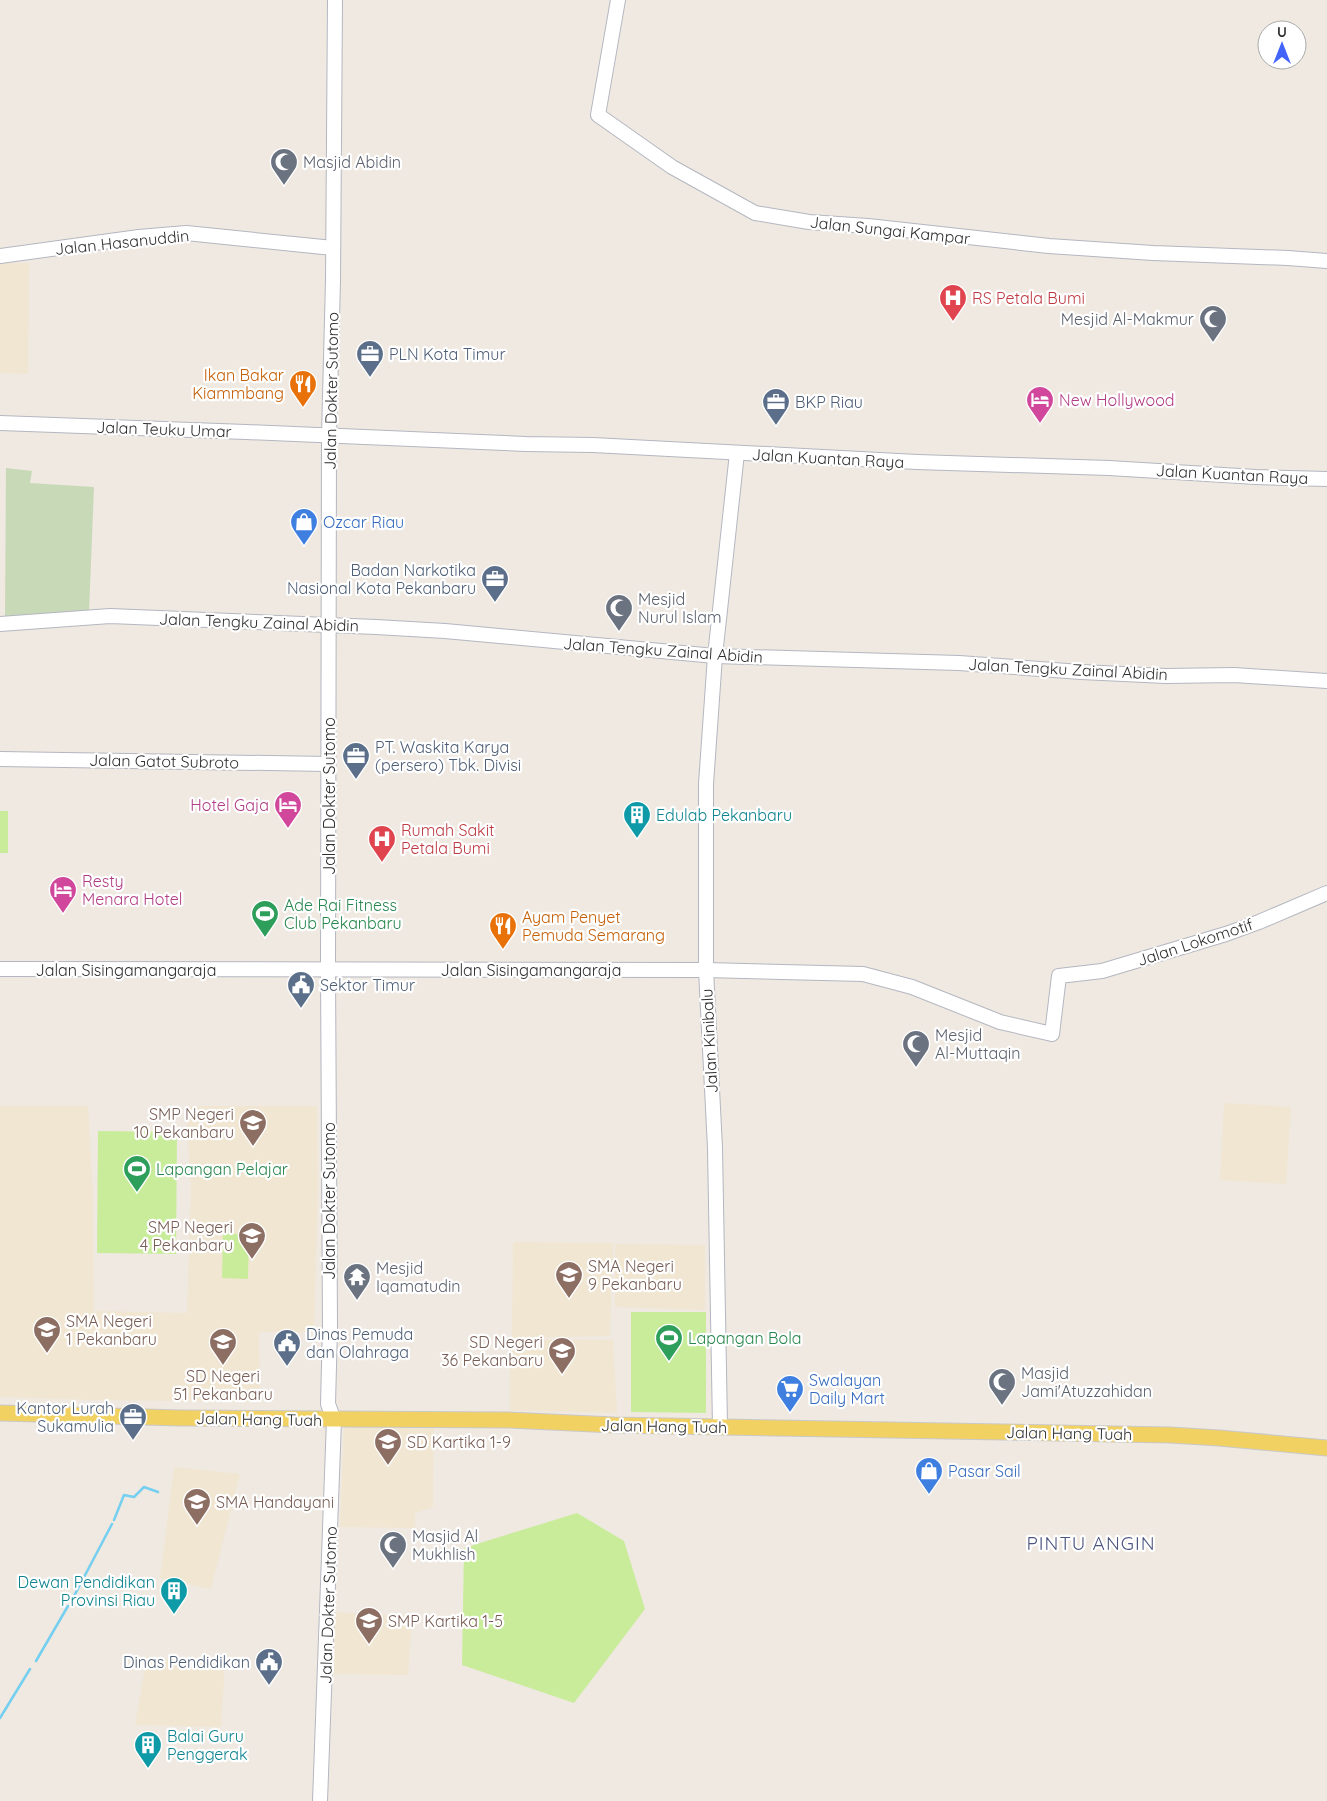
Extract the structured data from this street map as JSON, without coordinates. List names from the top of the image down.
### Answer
{
  "streets": {
    "main road": ["Jalan Hang Tuah"],
    "street": [
      "Jalan Sungai Kampar",
      "Jalan Hasanuddin",
      "Jalan Dokter Sutomo",
      "Jalan Teuku Umar",
      "Jalan Kuantan Raya",
      "Jalan Tengku Zainal Abidin",
      "Jalan Gatot Subroto",
      "Jalan Lokomotif",
      "Jalan Sisingamangaraja",
      "Jalan Kinibalu"
    ]
  },
  "crossings": [
    ["Jalan Hasanuddin", "Jalan Dokter Sutomo"],
    ["Jalan Dokter Sutomo", "Jalan Teuku Umar"],
    ["Jalan Dokter Sutomo", "Jalan Kuantan Raya"],
    ["Jalan Dokter Sutomo", "Jalan Tengku Zainal Abidin"],
    ["Jalan Dokter Sutomo", "Jalan Gatot Subroto"],
    ["Jalan Dokter Sutomo", "Jalan Sisingamangaraja"],
    ["Jalan Dokter Sutomo", "Jalan Hang Tuah"],
    ["Jalan Teuku Umar", "Jalan Kuantan Raya"],
    ["Jalan Kuantan Raya", "Jalan Kinibalu"],
    ["Jalan Tengku Zainal Abidin", "Jalan Kinibalu"],
    ["Jalan Lokomotif", "Jalan Sisingamangaraja"],
    ["Jalan Sisingamangaraja", "Jalan Kinibalu"],
    ["Jalan Kinibalu", "Jalan Hang Tuah"]
  ],
  "districts": ["PINTU ANGIN"],
  "places": {
    "mosque": [
      "Masjid Abidin",
      "Mesjid Al-Makmur",
      "Mesjid Nurul Islam",
      "Mesjid Al-Muttaqin",
      "Masjid Jami'Atuzzahidan",
      "Masjid Al Mukhlish"
    ],
    "hospital": ["RS Petala Bumi", "Rumah Sakit Petala Bumi"],
    "office": [
      "PLN Kota Timur",
      "BKP Riau",
      "Badan Narkotika Nasional Kota Pekanbaru",
      "PT. Waskita Karya (persero) Tbk. Divisi",
      "Kantor Lurah Sukamulia"
    ],
    "restaurant": ["Ikan Bakar Kiammbang", "Ayam Penyet Pemuda Semarang"],
    "hotel": ["New Hollywood", "Hotel Gaja", "Resty Menara Hotel"],
    "shop": ["Ozcar Riau", "Pasar Sail"],
    "building": ["Edulab Pekanbaru", "Dewan Pendidikan Provinsi Riau", "Balai Guru Penggerak"],
    "sports": ["Ade Rai Fitness Club Pekanbaru", "Lapangan Pelajar", "Lapangan Bola"],
    "public building": ["Sektor Timur", "Dinas Pemuda dan Olahraga", "Dinas Pendidikan"],
    "school or university": [
      "SMP Negeri 10 Pekanbaru",
      "SMP Negeri 4 Pekanbaru",
      "SMA Negeri 9 Pekanbaru",
      "SMA Negeri 1 Pekanbaru",
      "SD Negeri 51 Pekanbaru",
      "SD Negeri 36 Pekanbaru",
      "SD Kartika 1-9",
      "SMA Handayani",
      "SMP Kartika 1-5"
    ],
    "temple": ["Mesjid Iqamatudin"],
    "supermarket": ["Swalayan Daily Mart"]
  },
  "north": "top"
}
